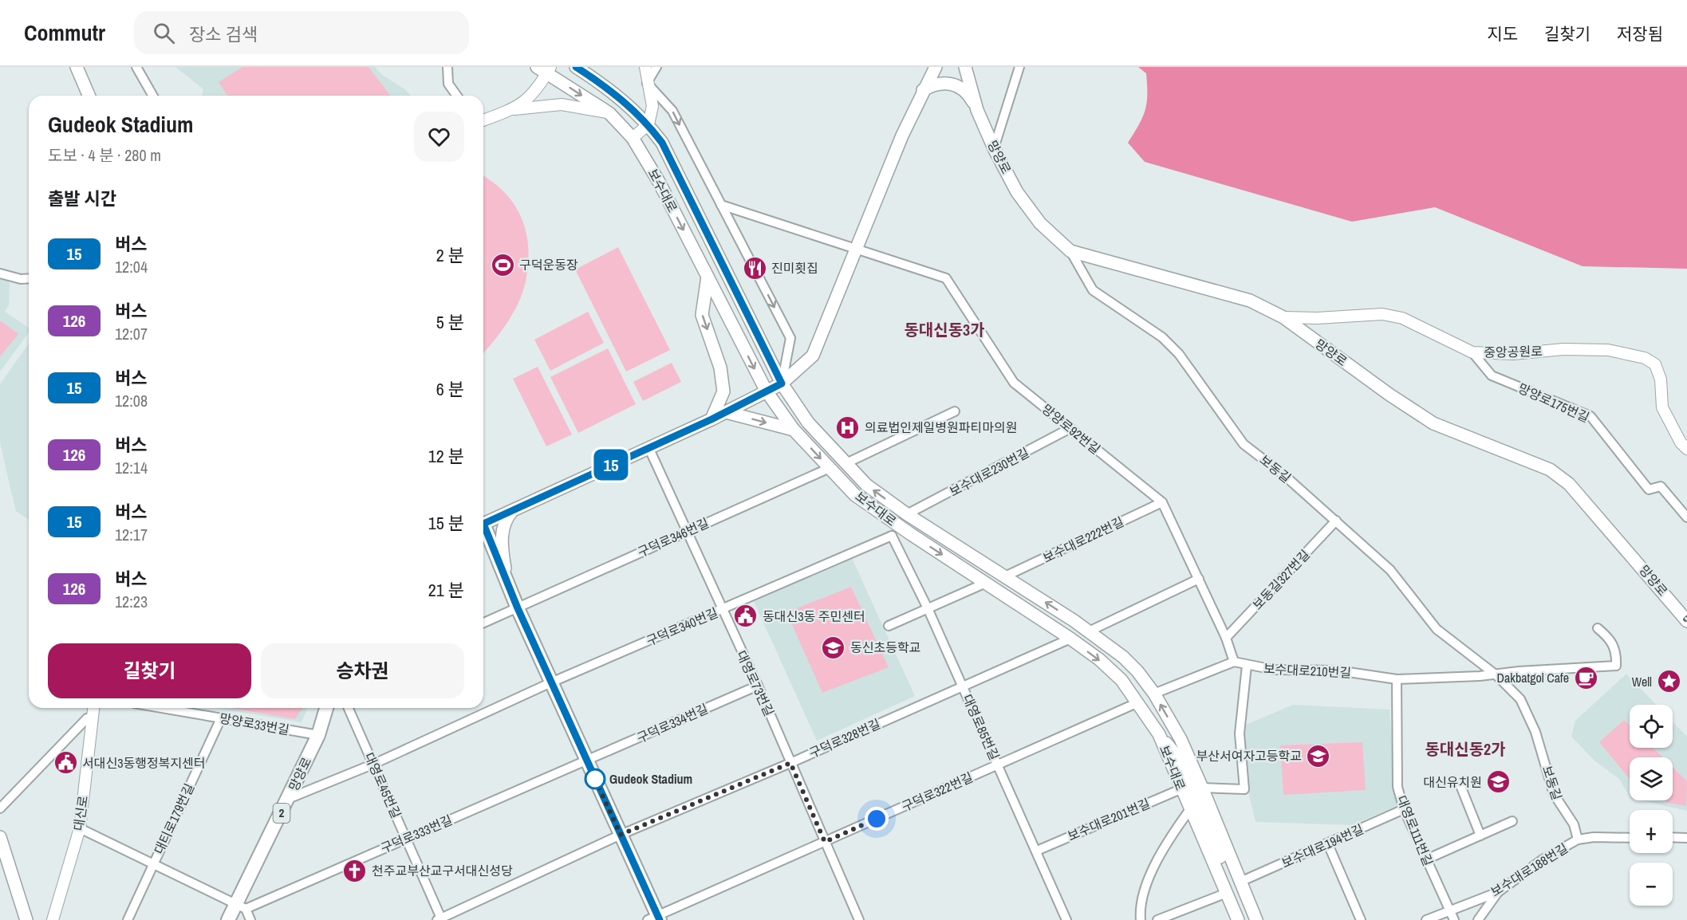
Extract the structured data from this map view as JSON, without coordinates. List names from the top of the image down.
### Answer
{
  "streets": {
    "main road": ["망양로", "보수대로", "2"],
    "street": [
      "중앙공원로",
      "망양로175번길",
      "망양로92번길",
      "보동길",
      "보수대로230번길",
      "구덕로346번길",
      "보수대로222번길",
      "보동길327번길",
      "구덕로340번길",
      "보수대로210번길",
      "대영로73번길",
      "구덕로334번길",
      "망양로33번길",
      "대영로85번길",
      "구덕로328번길",
      "대영로45번길",
      "구덕로322번길",
      "대신로",
      "대티로179번길",
      "보수대로201번길",
      "대영로111번길",
      "구덕로333번길",
      "보수대로194번길",
      "보수대로188번길"
    ]
  },
  "crossings": [
    ["망양로", "중앙공원로"],
    ["망양로", "보동길"],
    ["망양로", "구덕로340번길"],
    ["망양로", "망양로33번길"],
    ["망양로", "구덕로333번길"],
    ["보수대로", "보수대로230번길"],
    ["보수대로", "구덕로346번길"],
    ["보수대로", "보수대로222번길"],
    ["보수대로", "구덕로340번길"],
    ["보수대로", "대영로85번길"],
    ["보수대로", "구덕로328번길"],
    ["보수대로", "구덕로322번길"],
    ["보수대로", "보수대로201번길"],
    ["보수대로", "보수대로194번길"],
    ["중앙공원로", "망양로175번길"],
    ["망양로92번길", "보수대로230번길"],
    ["망양로92번길", "보수대로222번길"],
    ["망양로92번길", "보동길327번길"],
    ["망양로92번길", "보수대로210번길"],
    ["보동길", "보동길327번길"],
    ["보동길", "보수대로210번길"],
    ["보동길", "보수대로188번길"],
    ["구덕로346번길", "대영로73번길"],
    ["구덕로340번길", "대영로73번길"],
    ["구덕로340번길", "대영로85번길"],
    ["구덕로340번길", "대영로45번길"],
    ["보수대로210번길", "대영로111번길"],
    ["대영로73번길", "구덕로334번길"],
    ["대영로73번길", "구덕로328번길"],
    ["대영로73번길", "구덕로322번길"],
    ["구덕로334번길", "구덕로333번길"],
    ["망양로33번길", "대티로179번길"],
    ["대영로85번길", "구덕로328번길"],
    ["대영로85번길", "구덕로322번길"],
    ["대영로85번길", "보수대로201번길"],
    ["구덕로328번길", "대영로45번길"],
    ["대영로45번길", "구덕로333번길"],
    ["대영로111번길", "보수대로194번길"],
    ["대영로111번길", "보수대로188번길"]
  ],
  "districts": ["동대신동3가", "동대신동2가"],
  "places": {
    "sports": ["구덕운동장"],
    "restaurant": ["진미횟집"],
    "hospital": ["의료법인제일병원파티마의원"],
    "public building": ["동대신3동 주민센터", "서대신3동행정복지센터"],
    "school or university": ["동신초등학교", "부산서여자고등학교", "대신유치원"],
    "cafe": ["Dakbatgol Cafe"],
    "place": ["Well"],
    "other": ["Gudeok Stadium"],
    "church": ["천주교부산교구서대신성당"]
  },
  "lines": ["bus line 15"],
  "page": {
    "header": "Commutr",
    "search": "장소 검색",
    "nav": ["지도", "길찾기", "저장됨"],
    "on_map": "15",
    "heading": [
      ["Gudeok Stadium", "도보 · 4 분 · 280 m"],
      "출발 시간"
    ],
    "list": [
      {
        "mark": "15",
        "name": "버스",
        "note": "12:04",
        "value": "2 분"
      },
      {
        "mark": "126",
        "name": "버스",
        "note": "12:07",
        "value": "5 분"
      },
      {
        "mark": "15",
        "name": "버스",
        "note": "12:08",
        "value": "6 분"
      },
      {
        "mark": "126",
        "name": "버스",
        "note": "12:14",
        "value": "12 분"
      },
      {
        "mark": "15",
        "name": "버스",
        "note": "12:17",
        "value": "15 분"
      },
      {
        "mark": "126",
        "name": "버스",
        "note": "12:23",
        "value": "21 분"
      }
    ],
    "buttons": ["길찾기", "승차권"],
    "map_buttons": ["+", "−"]
  }
}
